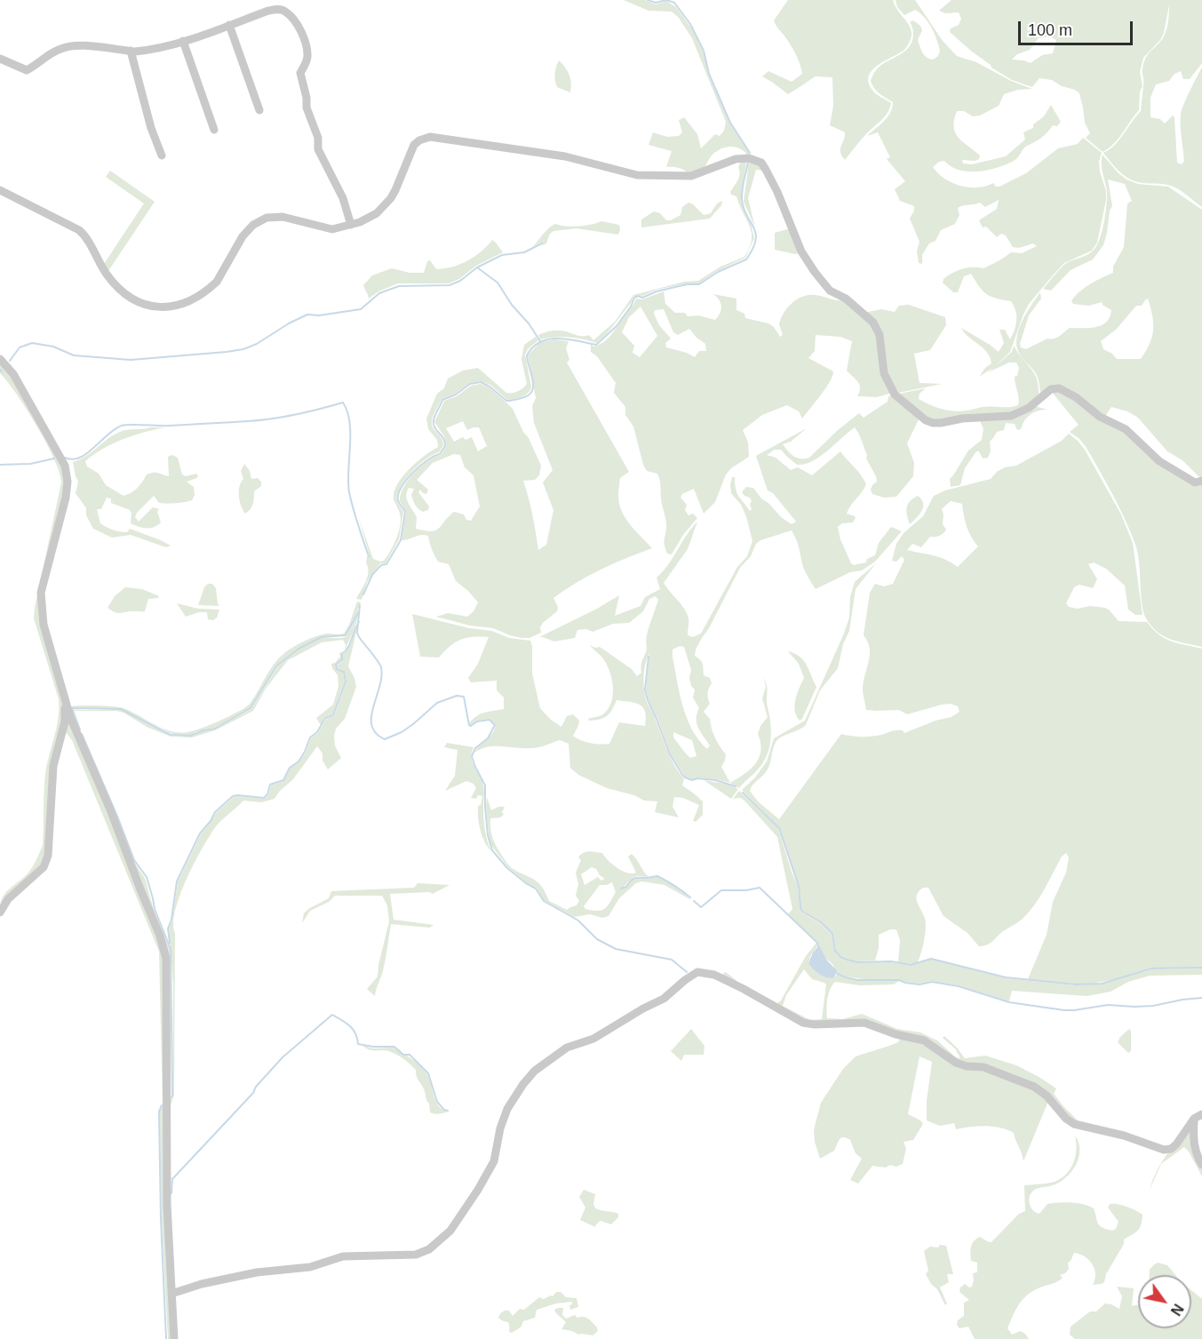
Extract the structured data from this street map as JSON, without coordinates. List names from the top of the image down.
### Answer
{
  "scale_bar": "100 m",
  "north": "bottom right"
}
